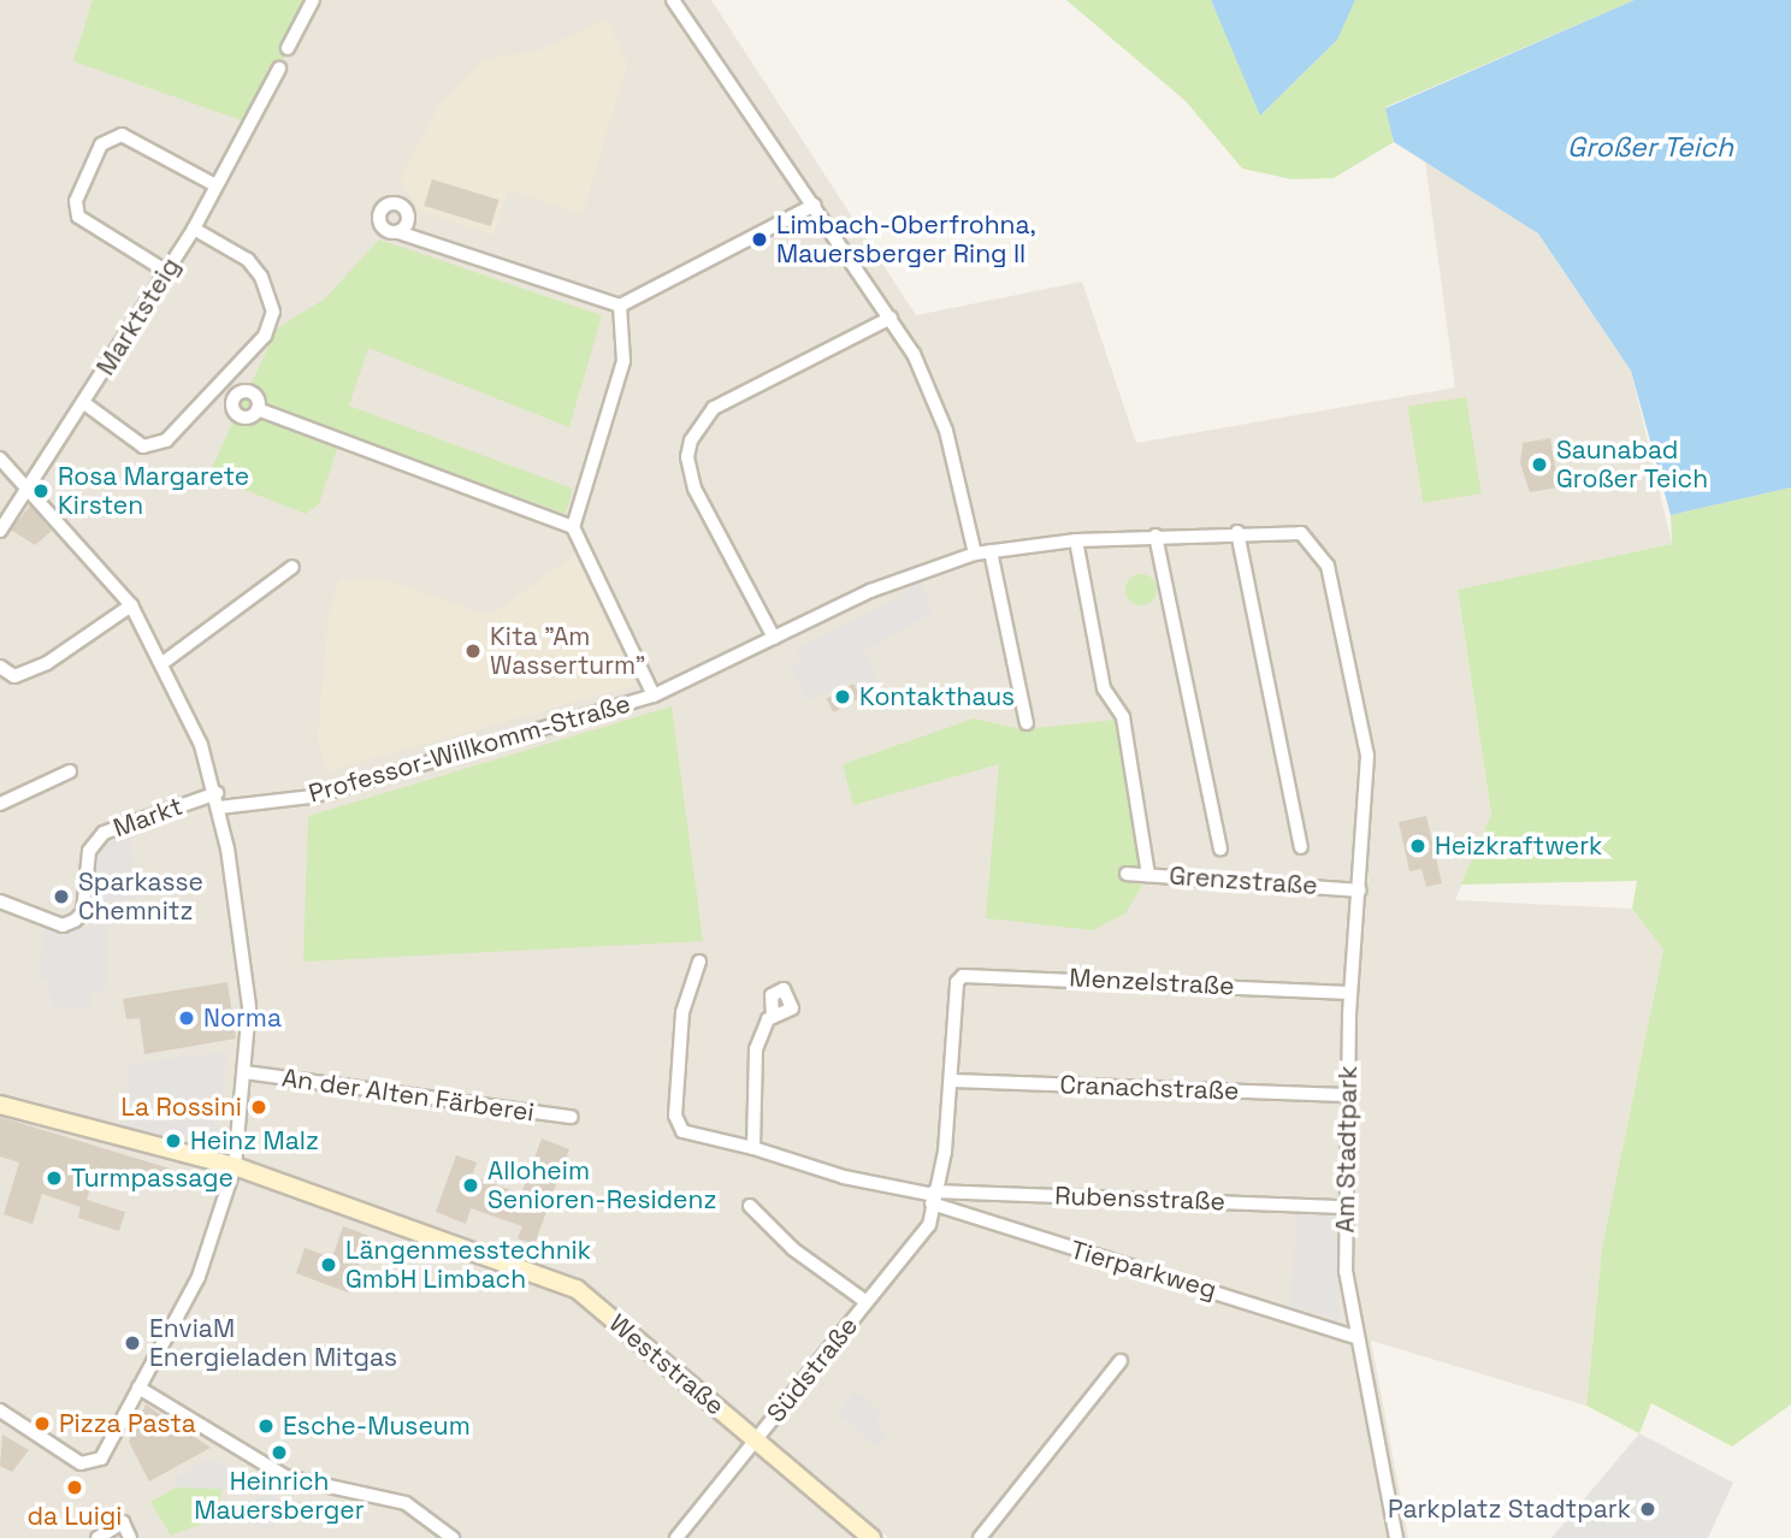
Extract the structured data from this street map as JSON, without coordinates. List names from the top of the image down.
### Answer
{
  "streets": {
    "main road": ["Weststraße"],
    "street": [
      "Marktsteig",
      "Professor-Willkomm-Straße",
      "Markt",
      "Grenzstraße",
      "Menzelstraße",
      "Cranachstraße",
      "An der Alten Färberei",
      "Am Stadtpark",
      "Rubensstraße",
      "Tierparkweg",
      "Südstraße"
    ]
  },
  "crossings": [
    ["Professor-Willkomm-Straße", "Am Stadtpark"],
    ["Grenzstraße", "Am Stadtpark"],
    ["Menzelstraße", "Am Stadtpark"],
    ["Menzelstraße", "Südstraße"],
    ["Cranachstraße", "Am Stadtpark"],
    ["Cranachstraße", "Südstraße"],
    ["Am Stadtpark", "Rubensstraße"],
    ["Am Stadtpark", "Tierparkweg"],
    ["Rubensstraße", "Tierparkweg"],
    ["Rubensstraße", "Südstraße"],
    ["Tierparkweg", "Südstraße"],
    ["Weststraße", "Südstraße"]
  ],
  "water": ["Großer Teich"],
  "places": [
    "Limbach-Oberfrohna, Mauersberger Ring II",
    "Saunabad Großer Teich",
    "Rosa Margarete Kirsten",
    "Kita \"Am Wasserturm\"",
    "Kontakthaus",
    "Heizkraftwerk",
    "Sparkasse Chemnitz",
    "Norma",
    "La Rossini",
    "Heinz Malz",
    "Turmpassage",
    "Alloheim Senioren-Residenz",
    "Längenmesstechnik GmbH Limbach",
    "EnviaM Energieladen Mitgas",
    "Pizza Pasta",
    "Esche-Museum",
    "Heinrich Mauersberger",
    "da Luigi",
    "Parkplatz Stadtpark"
  ]
}
